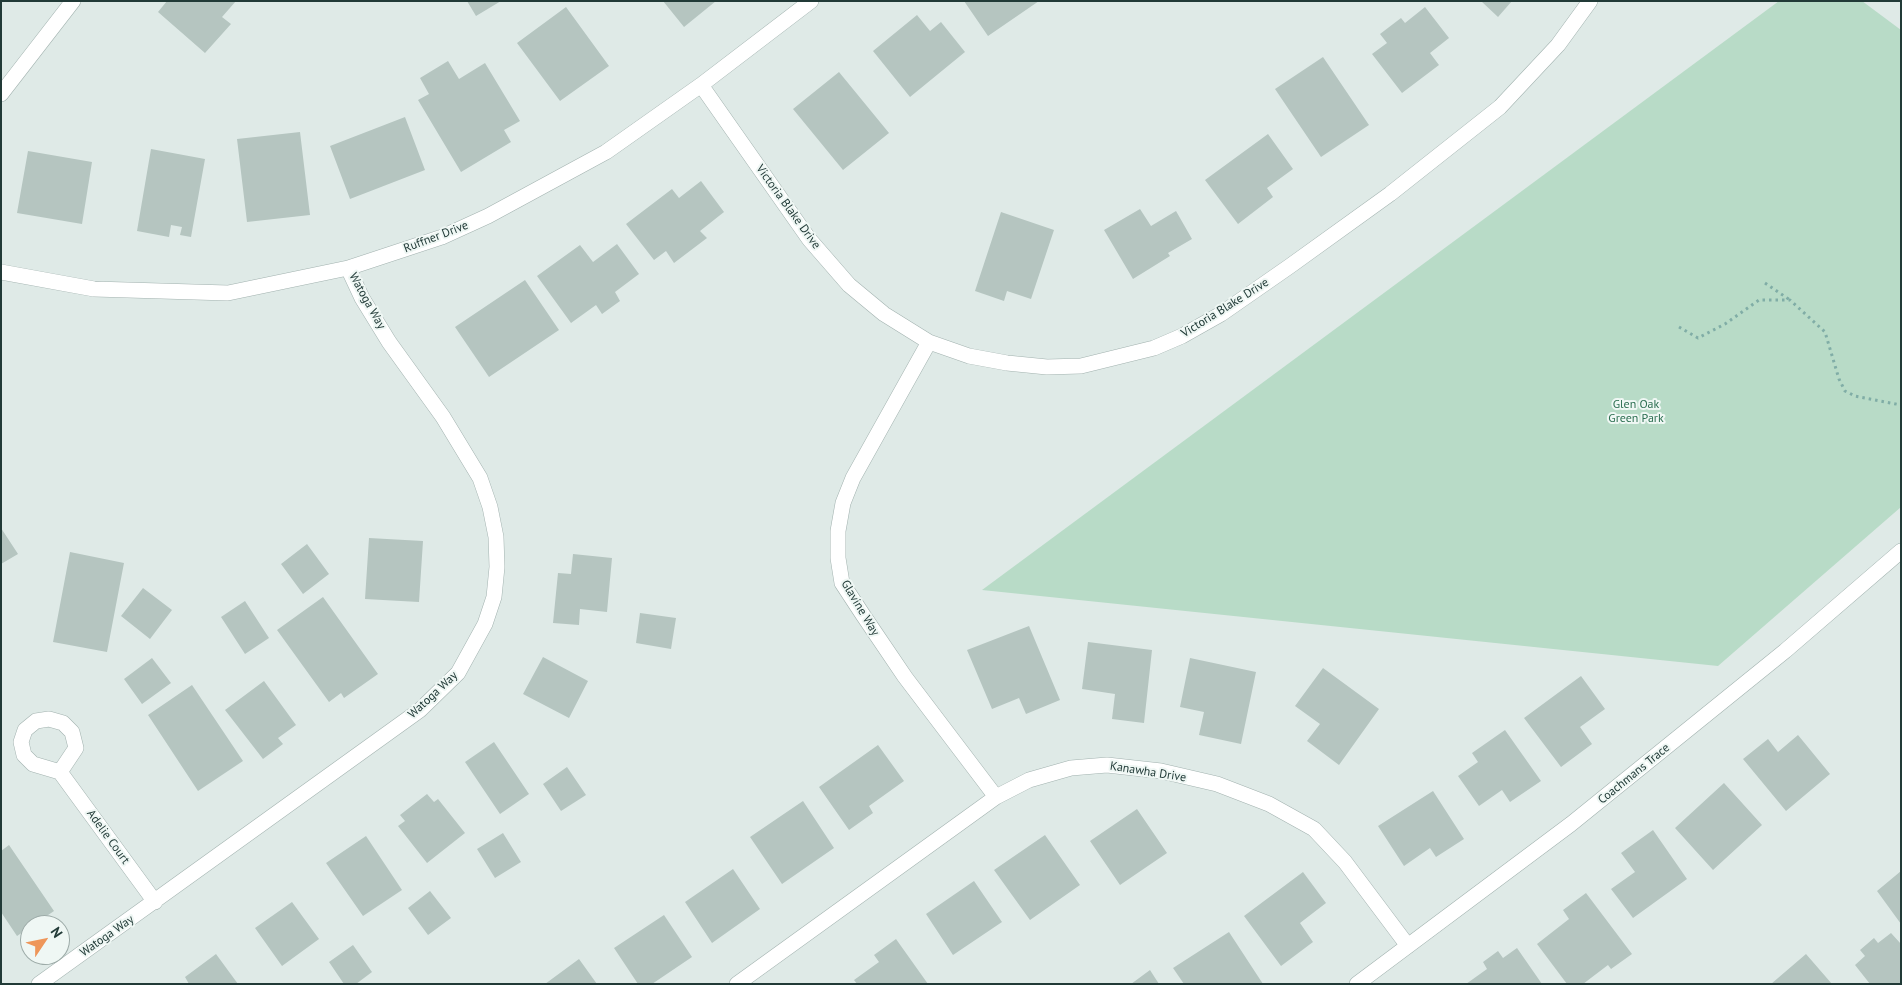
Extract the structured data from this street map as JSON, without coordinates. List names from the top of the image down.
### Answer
{
  "streets": {
    "street": [
      "Victoria Blake Drive",
      "Ruffner Drive",
      "Watoga Way",
      "Glavine Way",
      "Kanawha Drive",
      "Coachmans Trace",
      "Adelie Court"
    ]
  },
  "crossings": [
    ["Victoria Blake Drive", "Ruffner Drive"],
    ["Victoria Blake Drive", "Glavine Way"],
    ["Ruffner Drive", "Watoga Way"],
    ["Watoga Way", "Adelie Court"],
    ["Glavine Way", "Kanawha Drive"],
    ["Kanawha Drive", "Coachmans Trace"]
  ],
  "parks": ["Glen Oak Green Park"],
  "north": "top right"
}
